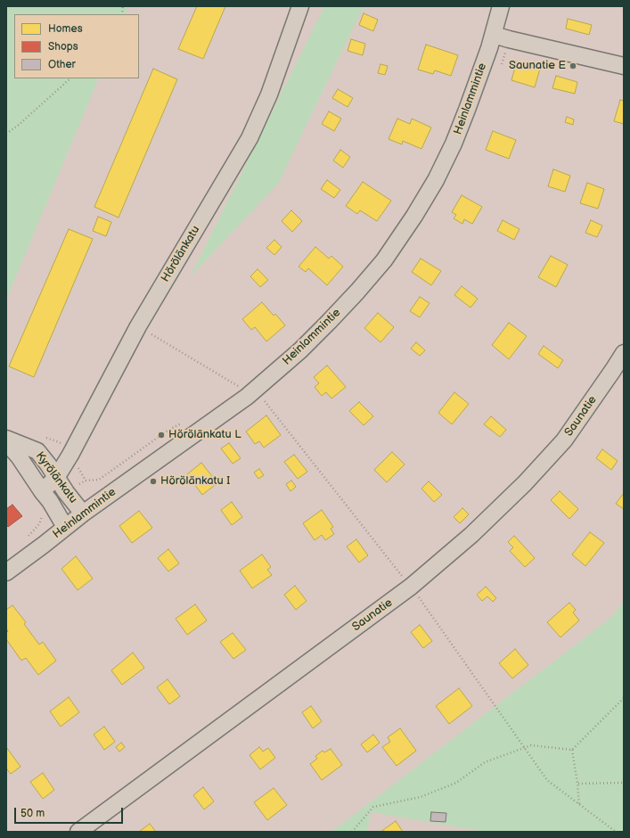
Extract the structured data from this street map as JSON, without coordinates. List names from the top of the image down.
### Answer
{
  "streets": {
    "street": [
      "Heinlammintie",
      "Hörölänkatu",
      "Saunatie",
      "Kyrölänkatu"
    ]
  },
  "crossings": [
    ["Heinlammintie", "Kyrölänkatu"],
    ["Hörölänkatu", "Kyrölänkatu"]
  ],
  "places": ["Saunatie E", "Hörölänkatu L", "Hörölänkatu I"],
  "legend": ["Homes", "Shops", "Other"],
  "scale_bar": "50 m"
}
